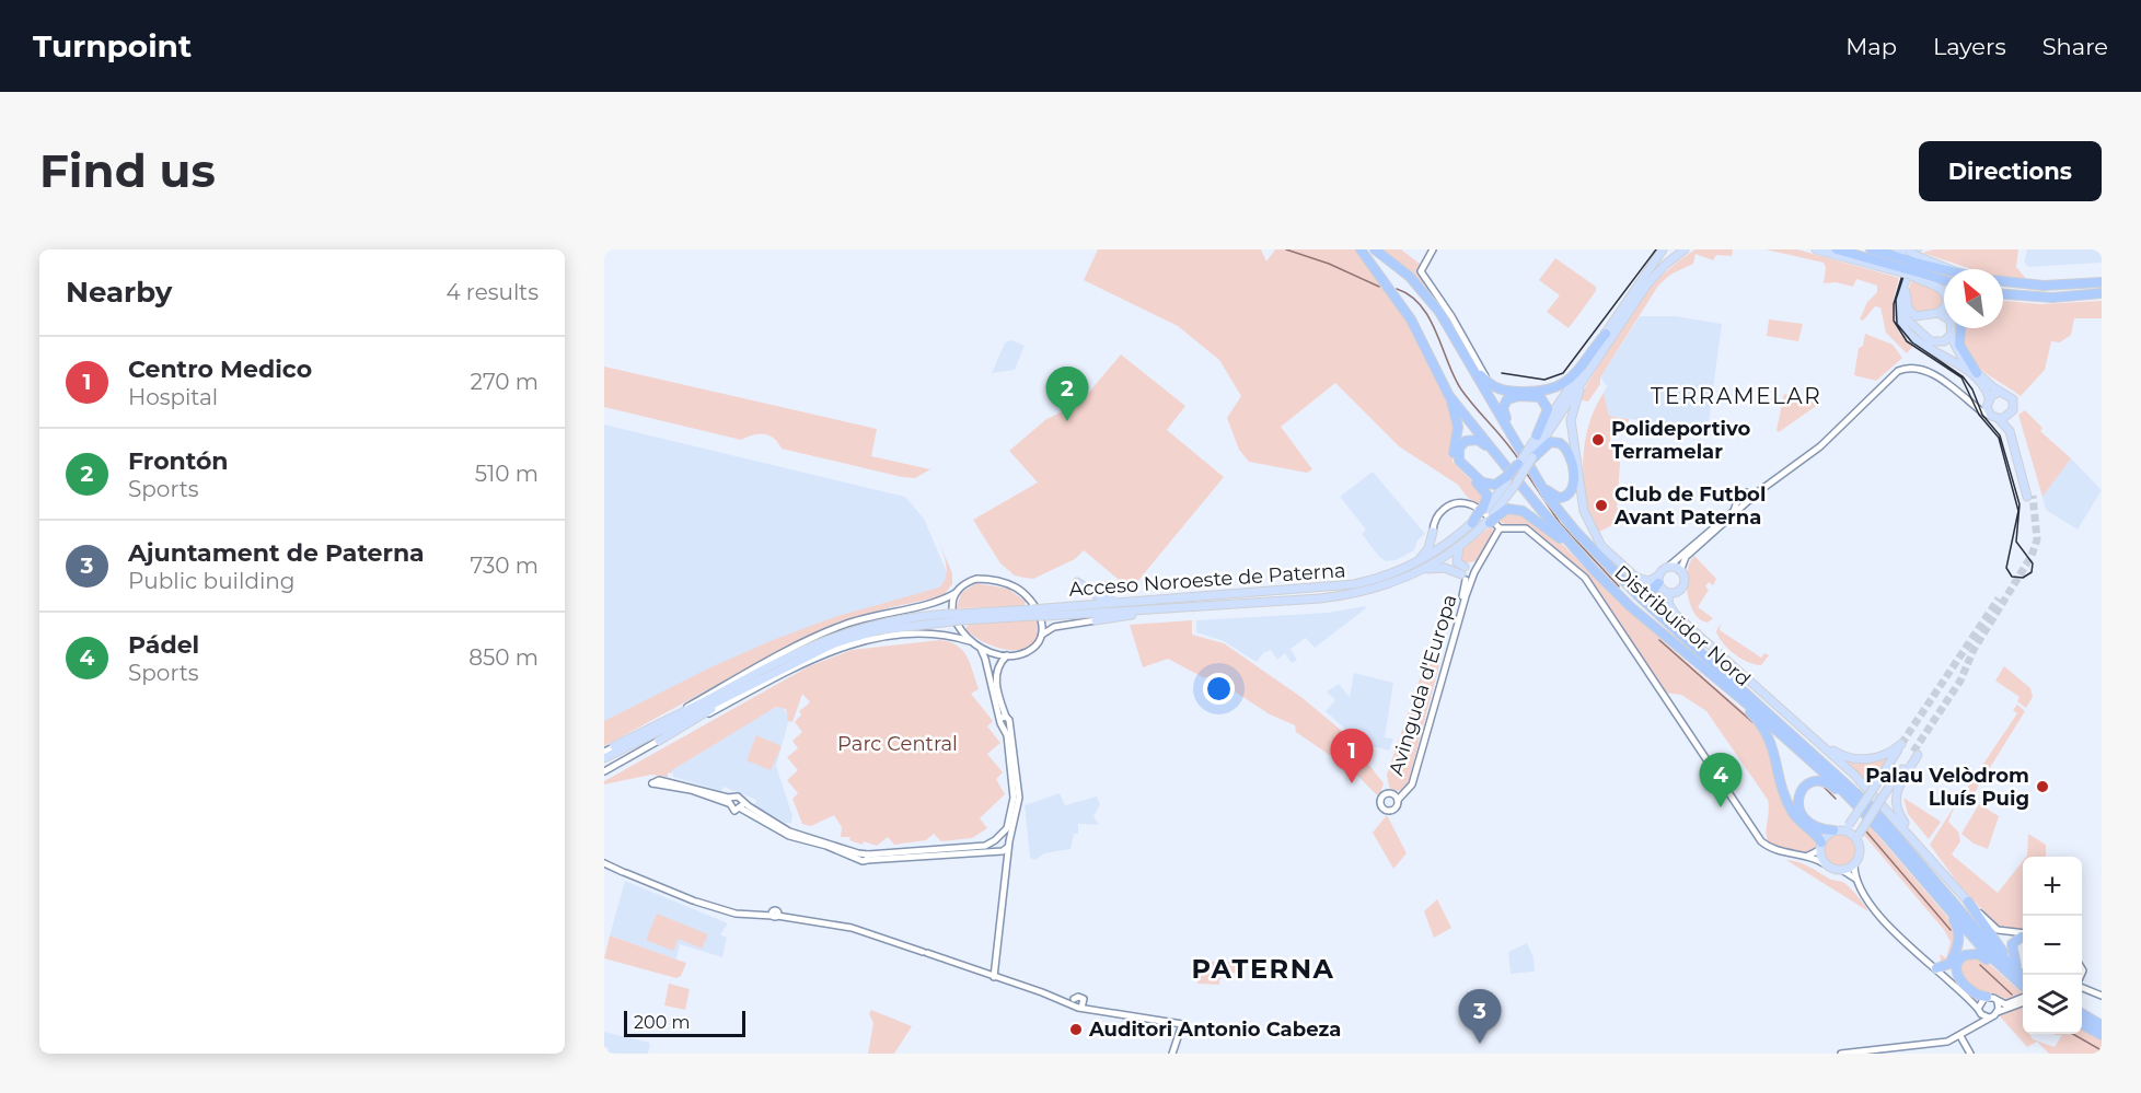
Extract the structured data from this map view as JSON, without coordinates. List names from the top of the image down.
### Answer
{
  "streets": {
    "highway": ["Distribuïdor Nord"],
    "main road": ["Acceso Noroeste de Paterna"],
    "street": ["Avinguda d'Europa"]
  },
  "crossings": [
    ["Acceso Noroeste de Paterna", "Distribuïdor Nord"]
  ],
  "districts": ["TERRAMELAR", "PATERNA"],
  "parks": ["Parc Central"],
  "places": [
    "Polideportivo Terramelar",
    "Club de Futbol Avant Paterna",
    "Palau Velòdrom Lluís Puig",
    "Auditori Antonio Cabeza"
  ],
  "scale_bar": "200 m",
  "north": "top left",
  "page": {
    "header": "Turnpoint",
    "nav": ["Map", "Layers", "Share"],
    "buttons": "Directions",
    "title": "Find us",
    "heading": ["Nearby", "4 results"],
    "list": [
      {
        "mark": "1",
        "name": "Centro Medico",
        "note": "Hospital",
        "value": "270 m"
      },
      {
        "mark": "2",
        "name": "Frontón",
        "note": "Sports",
        "value": "510 m"
      },
      {
        "mark": "3",
        "name": "Ajuntament de Paterna",
        "note": "Public building",
        "value": "730 m"
      },
      {
        "mark": "4",
        "name": "Pádel",
        "note": "Sports",
        "value": "850 m"
      }
    ],
    "pins": [
      "2",
      "1",
      "4",
      "3"
    ],
    "map_buttons": ["+", "−"],
    "scale": "200 m"
  }
}
